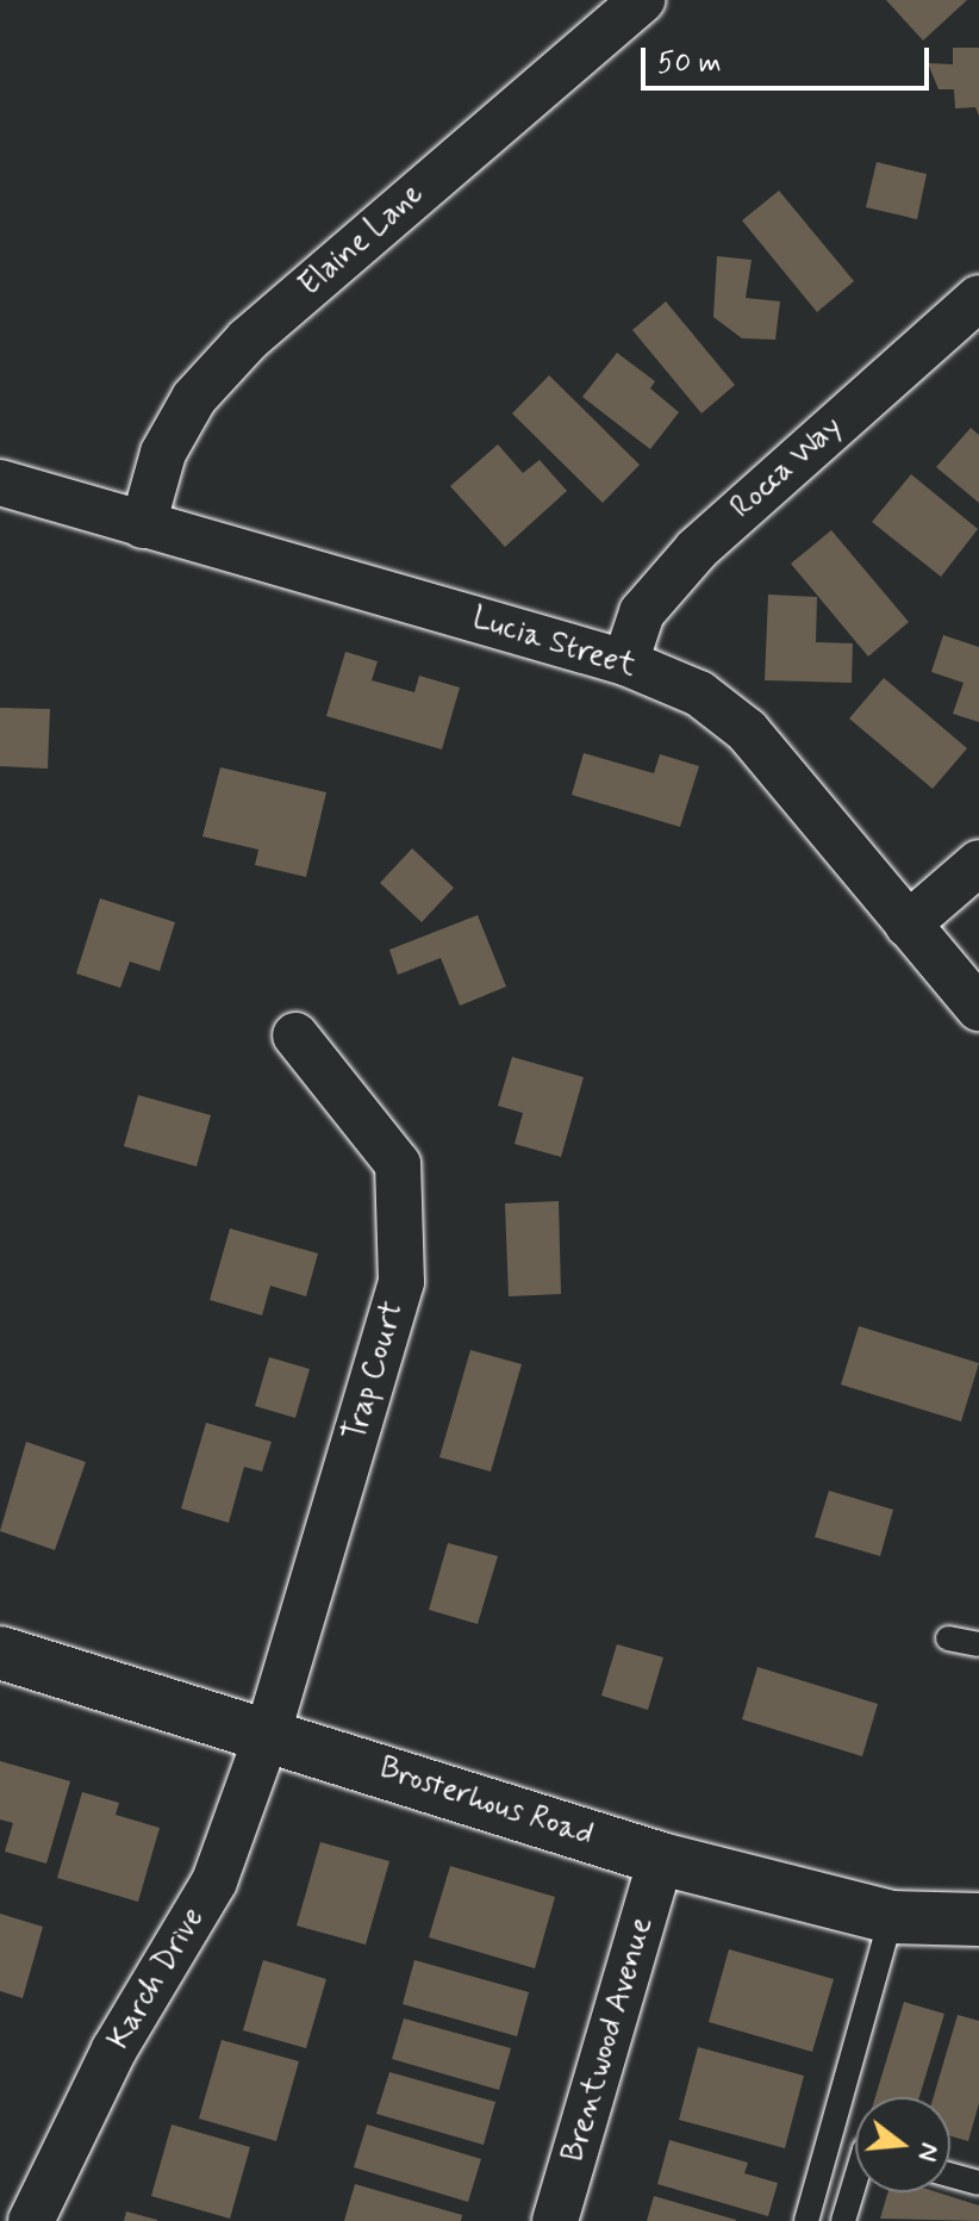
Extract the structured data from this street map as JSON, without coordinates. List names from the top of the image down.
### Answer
{
  "streets": {
    "street": [
      "Elaine Lane",
      "Rocca Way",
      "Lucia Street",
      "Trap Court",
      "Brosterhous Road",
      "Karch Drive",
      "Brentwood Avenue"
    ]
  },
  "crossings": [
    ["Elaine Lane", "Lucia Street"],
    ["Rocca Way", "Lucia Street"],
    ["Trap Court", "Brosterhous Road"],
    ["Trap Court", "Karch Drive"],
    ["Brosterhous Road", "Karch Drive"],
    ["Brosterhous Road", "Brentwood Avenue"]
  ],
  "scale_bar": "50 m",
  "north": "right"
}
